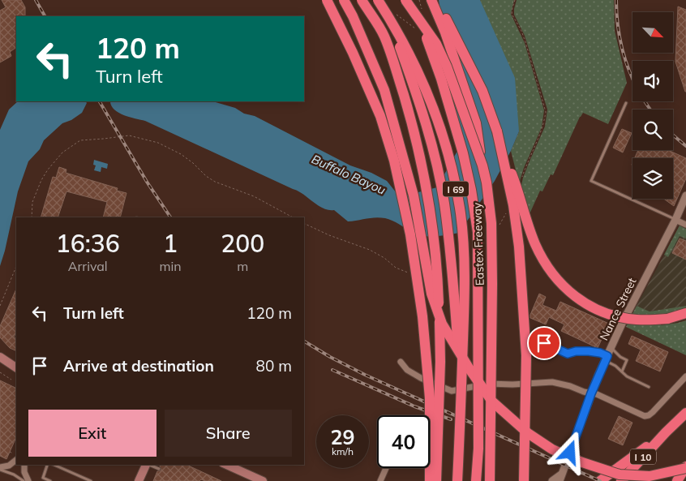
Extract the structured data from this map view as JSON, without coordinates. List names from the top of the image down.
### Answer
{
  "streets": {
    "highway": ["I 69", "Eastex Freeway", "I 10"],
    "street": ["Nance Street"]
  },
  "water": ["Buffalo Bayou"],
  "north": "bottom right",
  "page": {
    "turn": ["120 m", "Turn left"],
    "eta": [
      "16:36",
      "Arrival",
      "1",
      "min",
      "200",
      "m"
    ],
    "list": [
      {
        "name": "Turn left",
        "value": "120 m"
      },
      {
        "name": "Arrive at destination",
        "value": "80 m"
      }
    ],
    "buttons": ["Exit", "Share"],
    "speed": "29 km/h",
    "limit": "40"
  }
}
